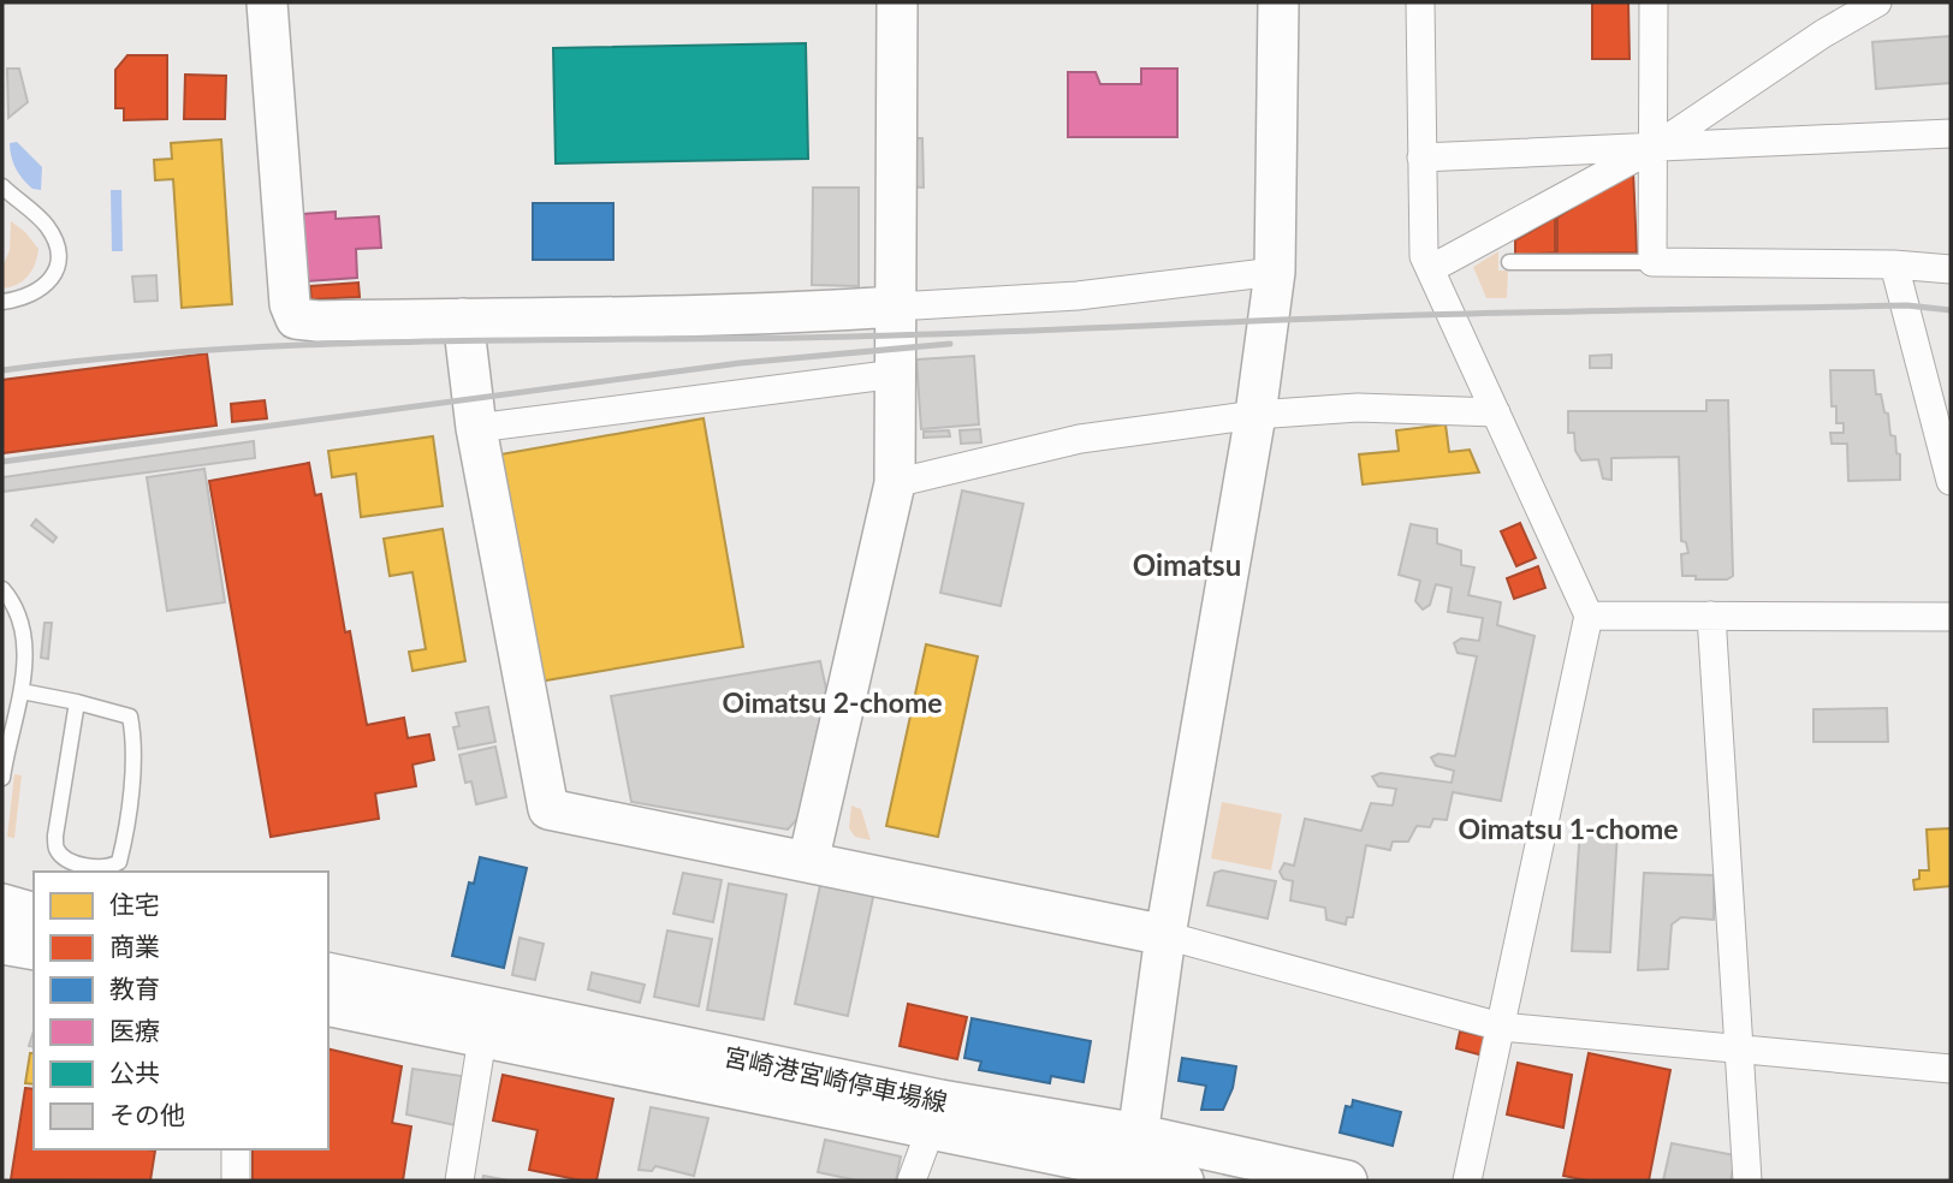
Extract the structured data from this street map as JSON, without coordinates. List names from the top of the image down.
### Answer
{
  "streets": {
    "street": ["宮崎港宮崎停車場線"]
  },
  "districts": ["Oimatsu", "Oimatsu 2-chome", "Oimatsu 1-chome"],
  "legend": [
    "住宅",
    "商業",
    "教育",
    "医療",
    "公共",
    "その他"
  ]
}
